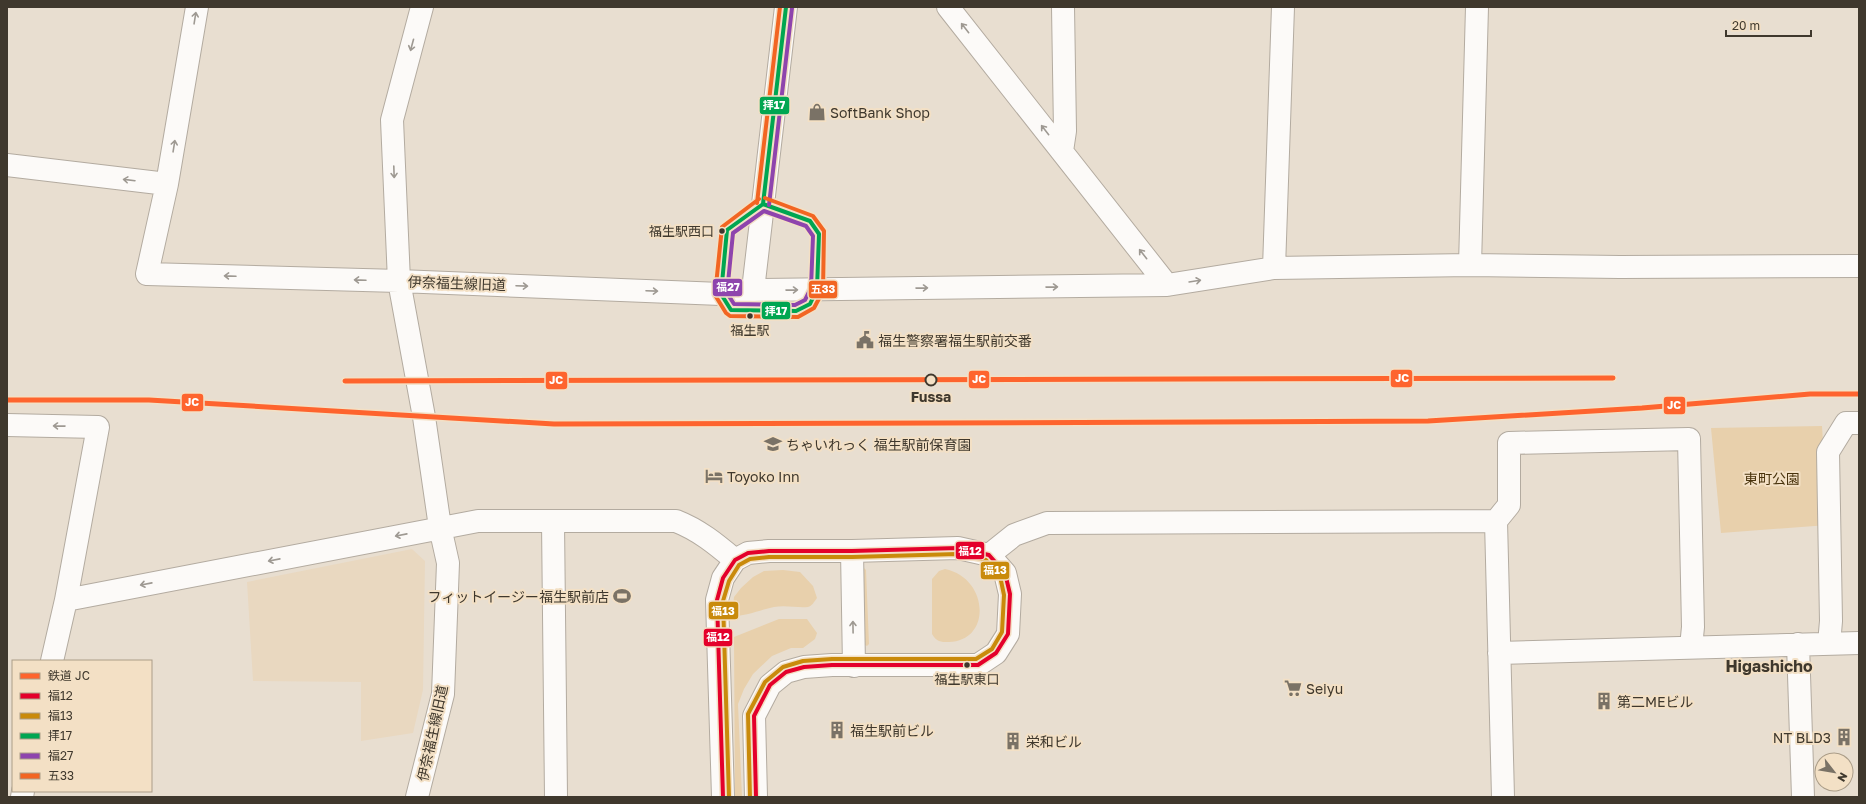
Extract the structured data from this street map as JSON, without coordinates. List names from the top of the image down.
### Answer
{
  "streets": {
    "street": ["伊奈福生線旧道"]
  },
  "one_way": ["伊奈福生線旧道"],
  "districts": ["Higashicho"],
  "parks": ["東町公園"],
  "places": {
    "shop": ["SoftBank Shop"],
    "other": [
      "福生駅西口",
      "福生駅",
      "Fussa",
      "福生駅東口"
    ],
    "public building": ["福生警察署福生駅前交番"],
    "school or university": ["ちゃいれっく 福生駅前保育園"],
    "hotel": ["Toyoko Inn"],
    "sports": ["フィットイージー福生駅前店"],
    "supermarket": ["Seiyu"],
    "building": [
      "第二MEビル",
      "福生駅前ビル",
      "NT BLD3",
      "栄和ビル"
    ]
  },
  "lines": [
    "transit line 拝17",
    "transit line 五33",
    "transit line 福27",
    "rail line JC",
    "transit line 福12",
    "transit line 福13"
  ],
  "legend": [
    "鉄道 JC",
    "福12",
    "福13",
    "拝17",
    "福27",
    "五33"
  ],
  "scale_bar": "20 m",
  "north": "bottom right"
}
